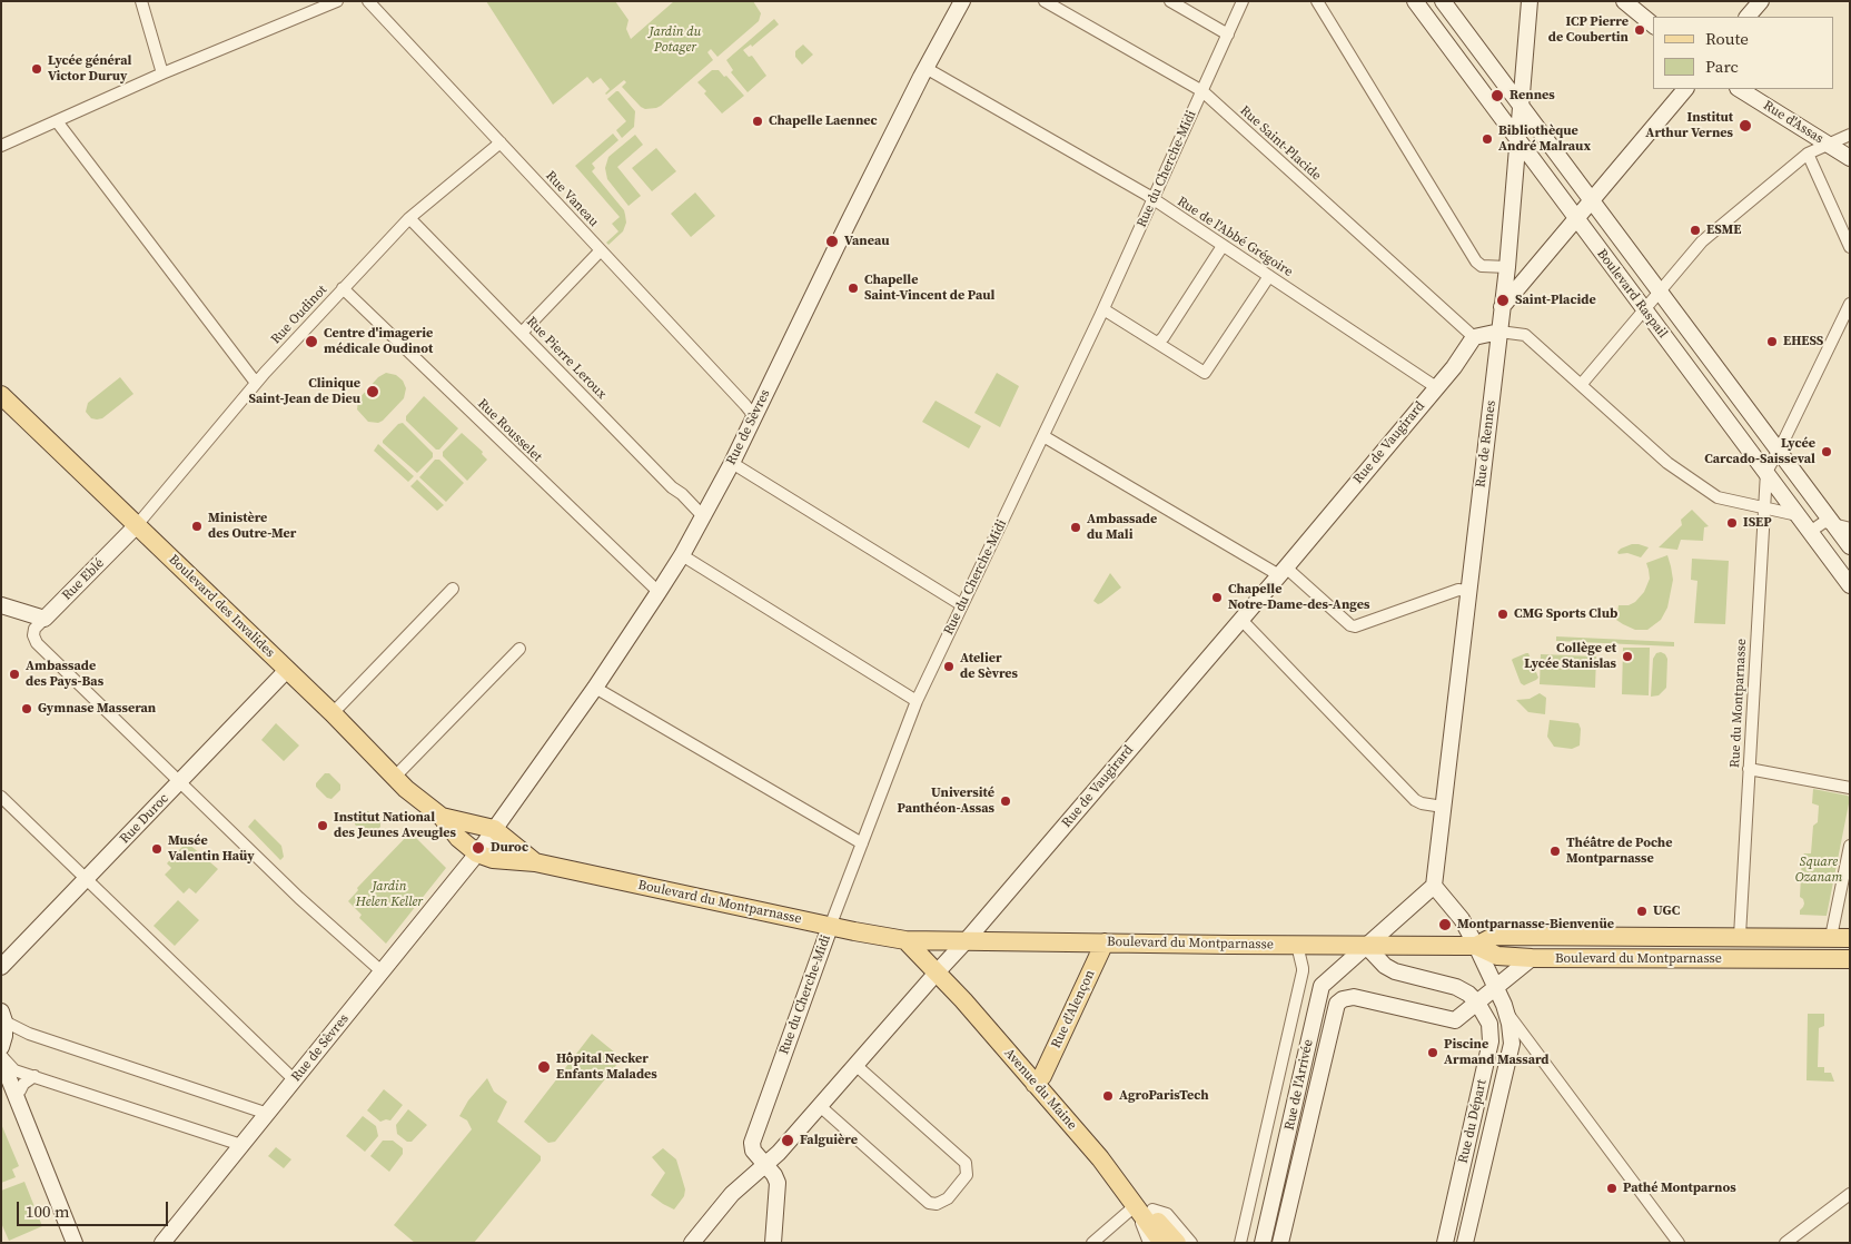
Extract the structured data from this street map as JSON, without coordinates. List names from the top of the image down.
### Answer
{
  "streets": {
    "main road": [
      "Rue d'Assas",
      "Rue du Cherche-Midi",
      "Boulevard Raspail",
      "Rue de Sèvres",
      "Rue de Vaugirard",
      "Rue de Rennes",
      "Rue Eblé",
      "Boulevard des Invalides",
      "Rue Duroc",
      "Boulevard du Montparnasse",
      "Rue d'Alençon",
      "Rue de l'Arrivée",
      "Avenue du Maine",
      "Rue du Départ"
    ],
    "street": [
      "Rue Saint-Placide",
      "Rue Vaneau",
      "Rue de l'Abbé Grégoire",
      "Rue Oudinot",
      "Rue Pierre Leroux",
      "Rue Rousselet",
      "Rue du Montparnasse"
    ]
  },
  "crossings": [
    ["Rue Saint-Placide", "Rue du Cherche-Midi"],
    ["Rue Saint-Placide", "Rue de Vaugirard"],
    ["Rue du Cherche-Midi", "Rue de l'Abbé Grégoire"],
    ["Rue du Cherche-Midi", "Rue de Vaugirard"],
    ["Rue du Cherche-Midi", "Boulevard du Montparnasse"],
    ["Rue Vaneau", "Rue Oudinot"],
    ["Rue Vaneau", "Rue de Sèvres"],
    ["Rue de l'Abbé Grégoire", "Rue de Sèvres"],
    ["Rue de l'Abbé Grégoire", "Rue de Vaugirard"],
    ["Boulevard Raspail", "Rue de Rennes"],
    ["Boulevard Raspail", "Rue du Montparnasse"],
    ["Rue Oudinot", "Rue Pierre Leroux"],
    ["Rue Oudinot", "Rue Rousselet"],
    ["Rue Oudinot", "Rue Eblé"],
    ["Rue Oudinot", "Boulevard des Invalides"],
    ["Rue Pierre Leroux", "Rue de Sèvres"],
    ["Rue de Sèvres", "Rue Rousselet"],
    ["Rue de Sèvres", "Boulevard des Invalides"],
    ["Rue de Sèvres", "Boulevard du Montparnasse"],
    ["Rue de Vaugirard", "Boulevard du Montparnasse"],
    ["Rue de Vaugirard", "Avenue du Maine"],
    ["Rue de Rennes", "Rue de l'Arrivée"],
    ["Rue de Rennes", "Rue du Départ"],
    ["Rue Eblé", "Boulevard des Invalides"],
    ["Rue Eblé", "Rue Duroc"],
    ["Boulevard des Invalides", "Rue Duroc"],
    ["Boulevard des Invalides", "Boulevard du Montparnasse"],
    ["Rue du Montparnasse", "Boulevard du Montparnasse"],
    ["Boulevard du Montparnasse", "Rue d'Alençon"],
    ["Boulevard du Montparnasse", "Rue de l'Arrivée"],
    ["Boulevard du Montparnasse", "Rue du Départ"],
    ["Rue d'Alençon", "Avenue du Maine"],
    ["Rue de l'Arrivée", "Rue du Départ"]
  ],
  "parks": ["Jardin du Potager", "Square Ozanam", "Jardin Helen Keller"],
  "places": [
    "ICP Pierre de Coubertin",
    "Lycée général Victor Duruy",
    "Rennes",
    "Chapelle Laennec",
    "Institut Arthur Vernes",
    "Bibliothèque André Malraux",
    "ESME",
    "Vaneau",
    "Chapelle Saint-Vincent de Paul",
    "Saint-Placide",
    "Centre d'imagerie médicale Oudinot",
    "EHESS",
    "Clinique Saint-Jean de Dieu",
    "Lycée Carcado-Saisseval",
    "ISEP",
    "Ministère des Outre-Mer",
    "Ambassade du Mali",
    "Chapelle Notre-Dame-des-Anges",
    "CMG Sports Club",
    "Collège et Lycée Stanislas",
    "Atelier de Sèvres",
    "Ambassade des Pays-Bas",
    "Gymnase Masseran",
    "Université Panthéon-Assas",
    "Institut National des Jeunes Aveugles",
    "Duroc",
    "Musée Valentin Haüy",
    "Théâtre de Poche Montparnasse",
    "UGC",
    "Montparnasse-Bienvenüe",
    "Piscine Armand Massard",
    "Hôpital Necker Enfants Malades",
    "AgroParisTech",
    "Falguière",
    "Pathé Montparnos"
  ],
  "legend": ["Route", "Parc"],
  "scale_bar": "100 m"
}
